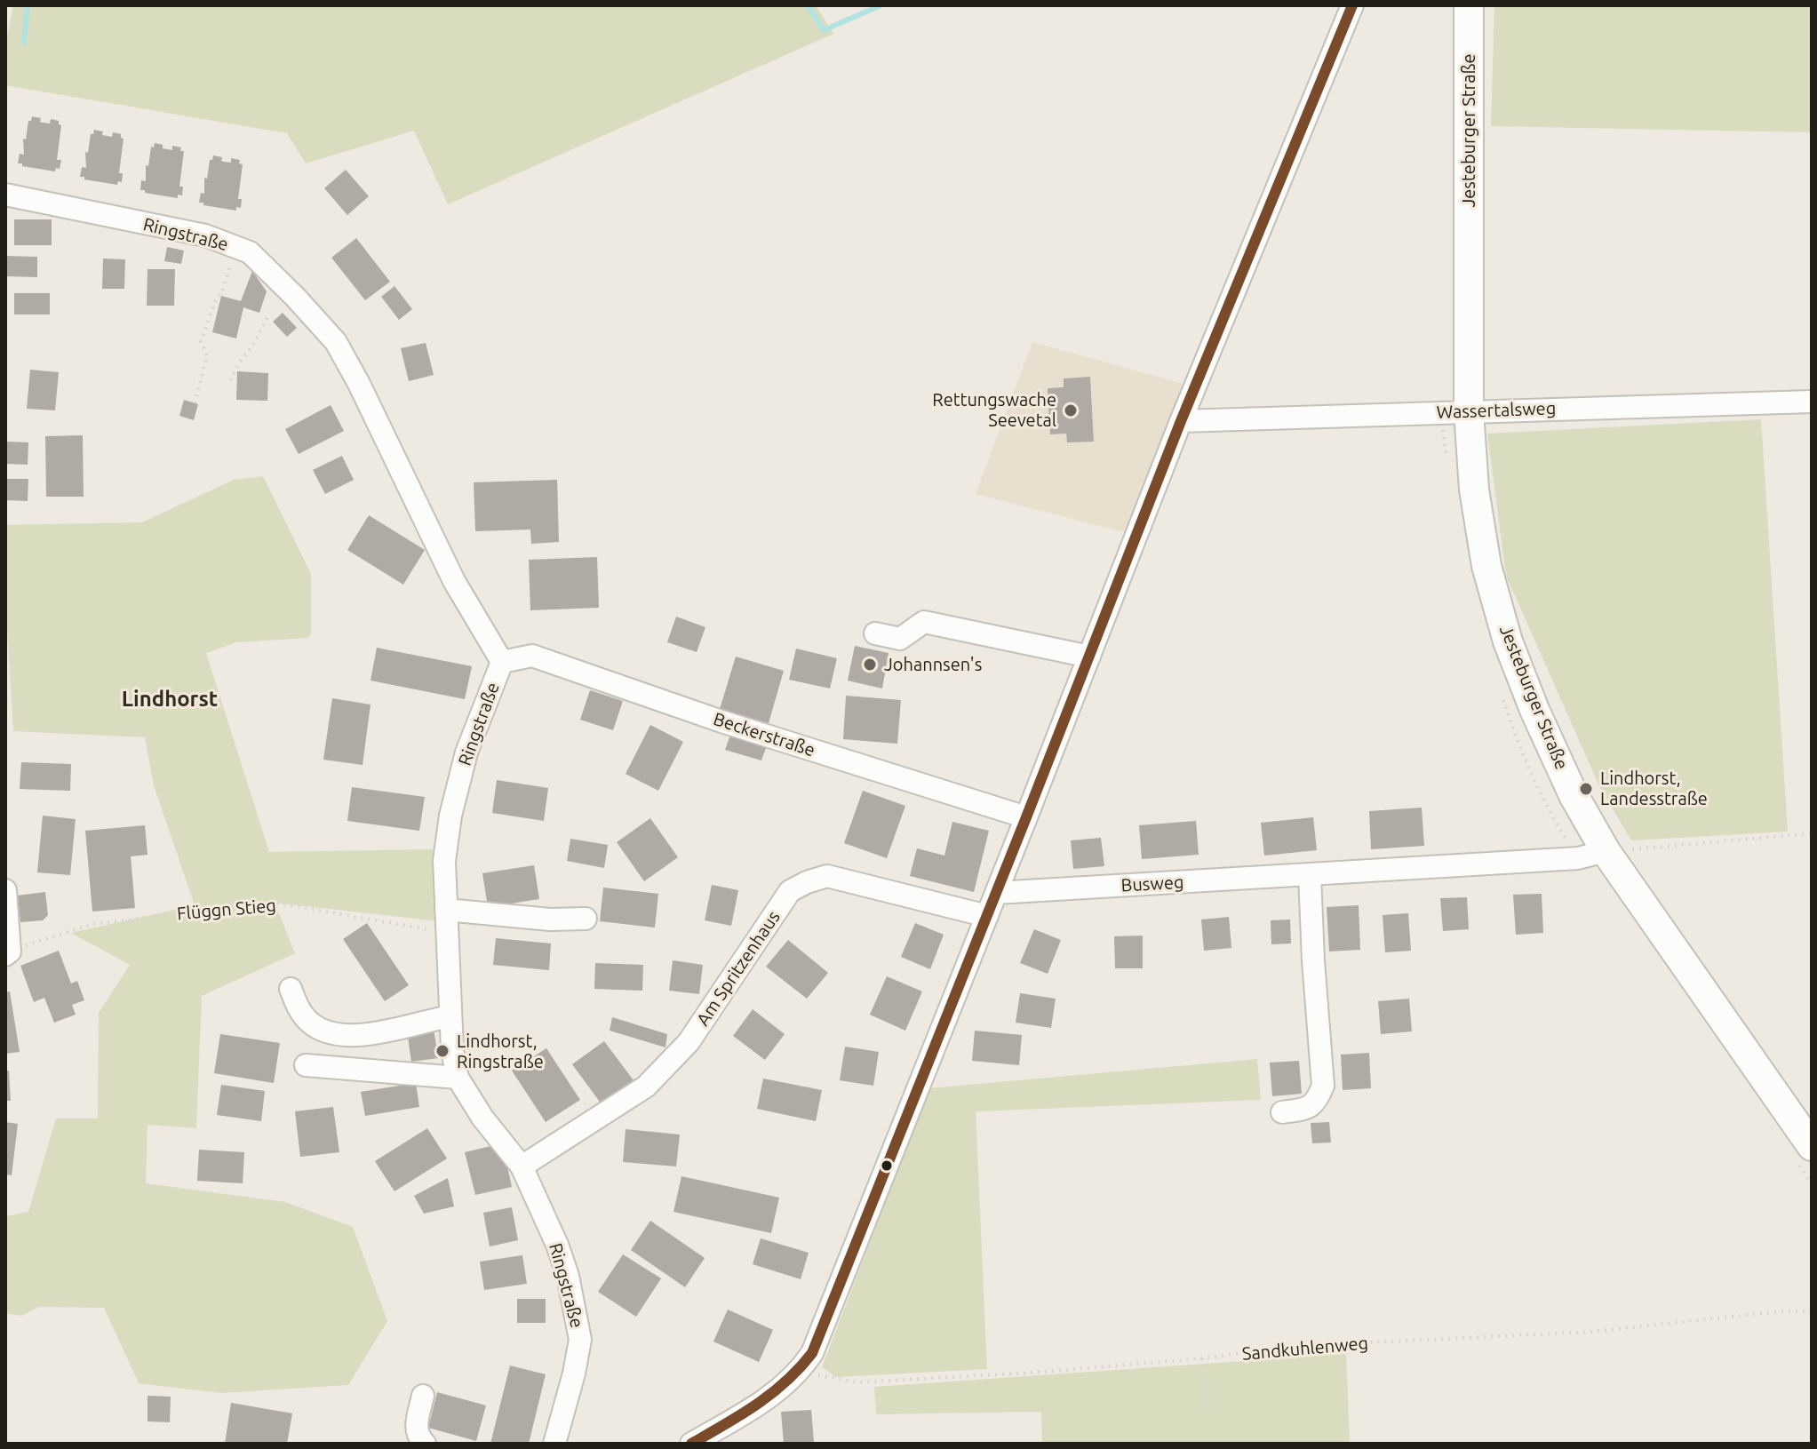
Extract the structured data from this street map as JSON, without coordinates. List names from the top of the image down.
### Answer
{
  "streets": {
    "main road": ["Jesteburger Straße"],
    "street": [
      "Ringstraße",
      "Wassertalsweg",
      "Beckerstraße",
      "Busweg",
      "Am Spritzenhaus"
    ],
    "path": ["Flüggn Stieg", "Sandkuhlenweg"]
  },
  "crossings": [
    ["Jesteburger Straße", "Wassertalsweg"],
    ["Jesteburger Straße", "Busweg"],
    ["Ringstraße", "Beckerstraße"],
    ["Ringstraße", "Flüggn Stieg"],
    ["Ringstraße", "Am Spritzenhaus"]
  ],
  "districts": ["Lindhorst"],
  "places": [
    "Rettungswache Seevetal",
    "Johannsen's",
    "Lindhorst, Landesstraße",
    "Lindhorst, Ringstraße"
  ]
}
